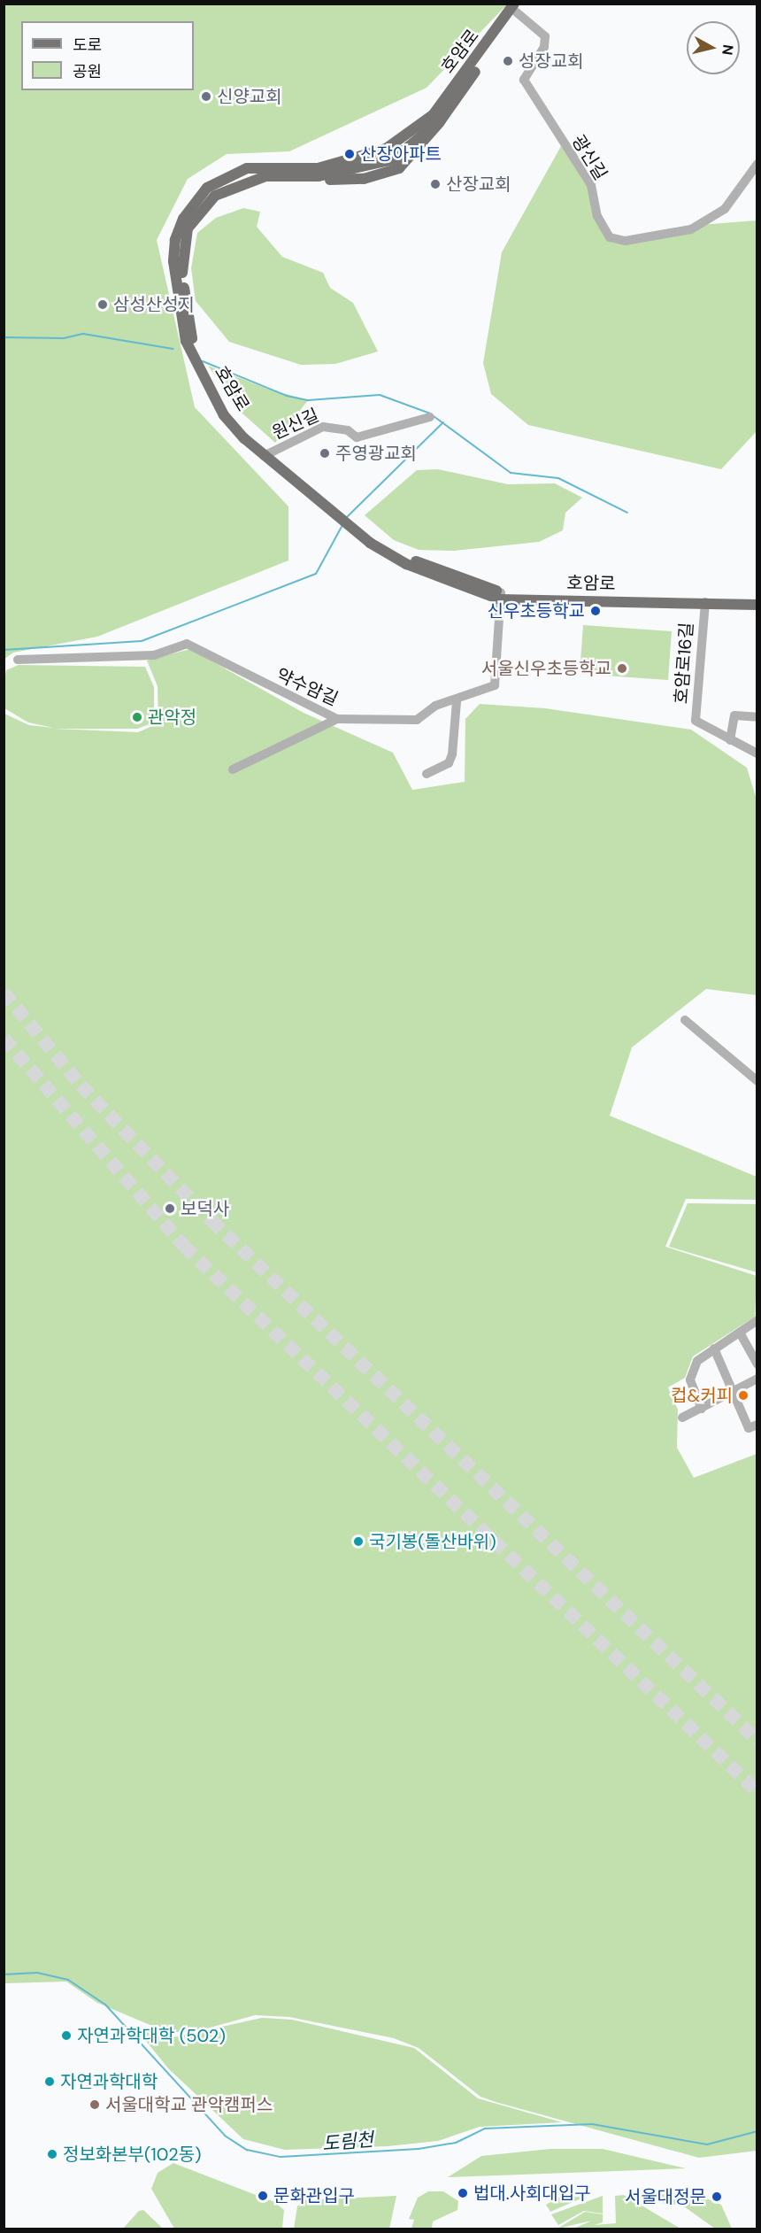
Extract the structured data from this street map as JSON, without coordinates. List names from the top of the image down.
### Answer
{
  "streets": {
    "main road": ["호암로"],
    "street": [
      "광신길",
      "원신길",
      "호암로16길",
      "약수암길"
    ]
  },
  "crossings": [
    ["호암로", "광신길"],
    ["호암로", "원신길"],
    ["호암로", "호암로16길"],
    ["호암로", "약수암길"]
  ],
  "water": ["도림천"],
  "places": [
    "성장교회",
    "신양교회",
    "산장아파트",
    "산장교회",
    "삼성산성지",
    "주영광교회",
    "신우초등학교",
    "서울신우초등학교",
    "관악정",
    "보덕사",
    "컵&커피",
    "국기봉(돌산바위)",
    "자연과학대학 (502)",
    "자연과학대학",
    "서울대학교 관악캠퍼스",
    "정보화본부(102동)",
    "법대.사회대입구",
    "문화관입구",
    "서울대정문"
  ],
  "legend": ["도로", "공원"],
  "north": "right"
}
